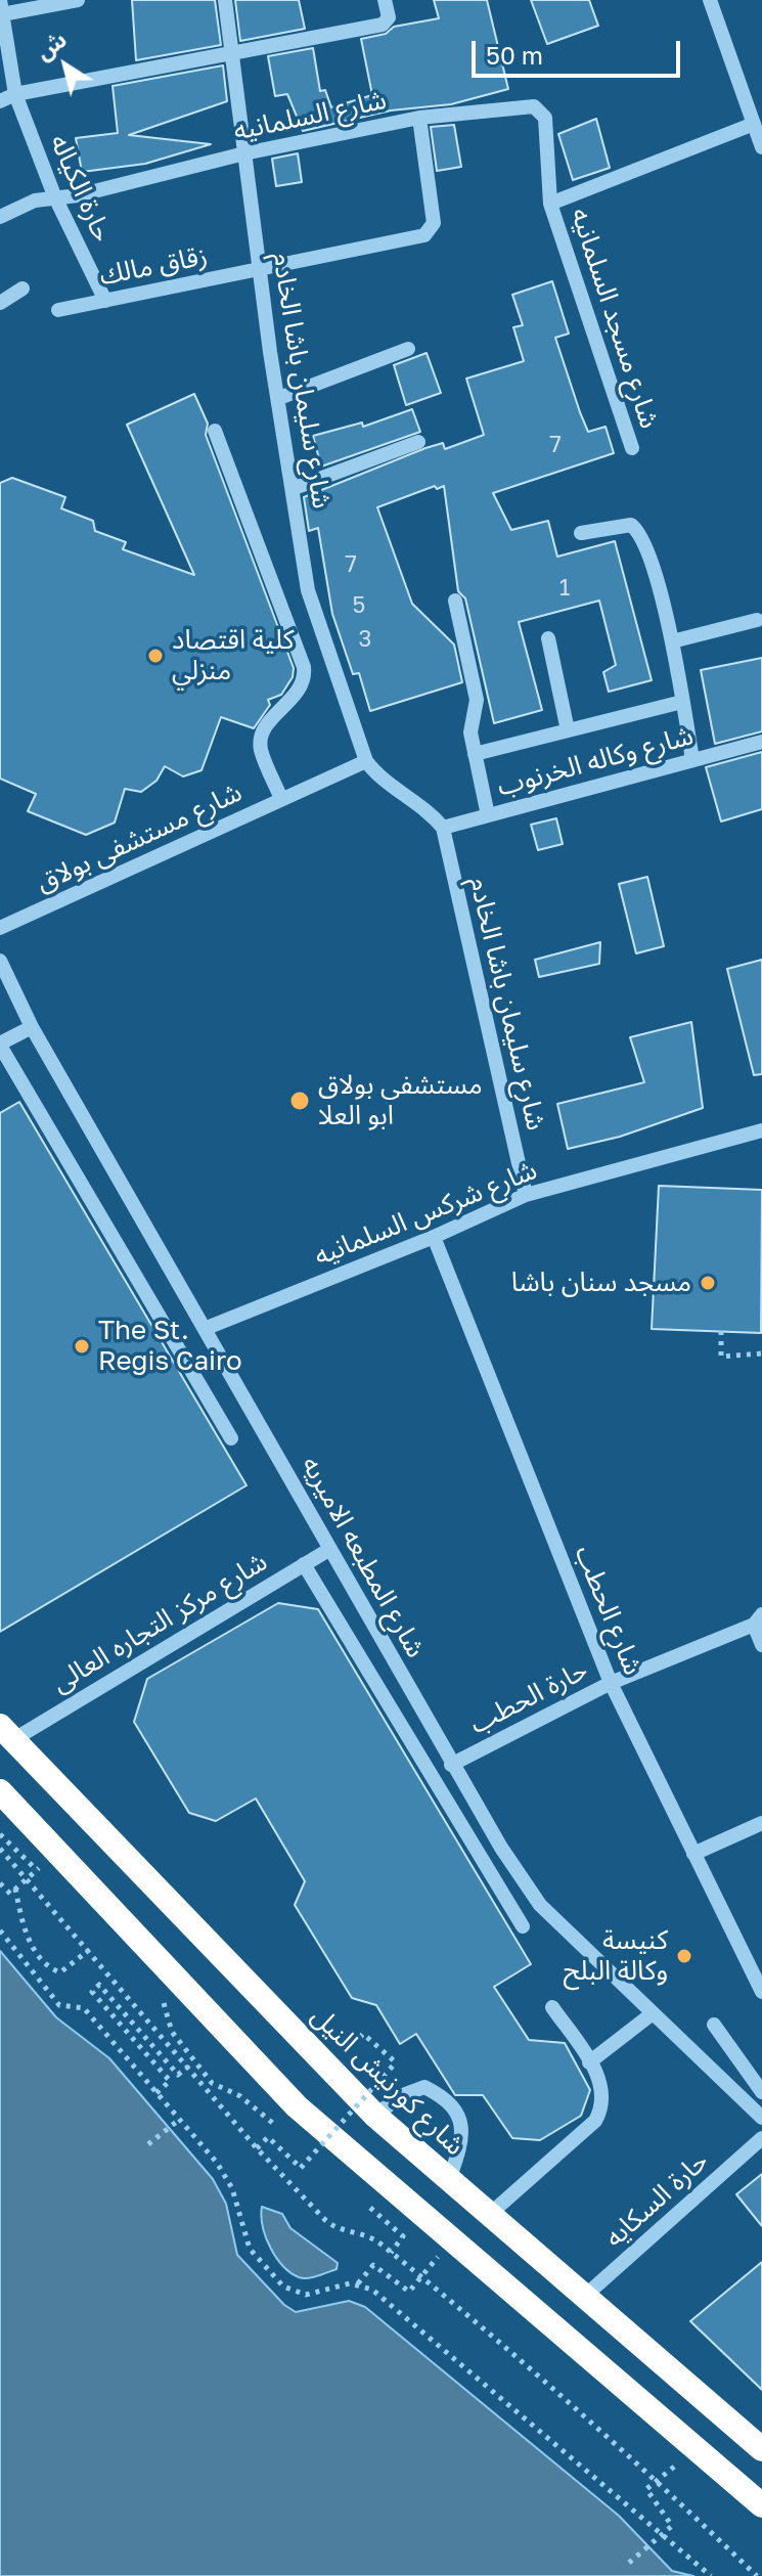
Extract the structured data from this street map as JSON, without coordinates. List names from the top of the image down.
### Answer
{
  "streets": {
    "highway": ["شارع كورنيش النيل"],
    "street": [
      "شارع السلمانيه",
      "حارة الكياله",
      "زقاق مالك",
      "شارع مسجد السلمانيه",
      "شارع سليمان باشا الخادم",
      "شارع وكاله الخرنوب",
      "شارع مستشفى بولاق",
      "شارع شركس السلمانيه",
      "شارع المطبعه الاميريه",
      "شارع الحطب",
      "شارع مركز التجاره العالى",
      "حارة الحطب",
      "حارة السكايه"
    ]
  },
  "crossings": [
    ["شارع السلمانيه", "حارة الكياله"],
    ["شارع السلمانيه", "زقاق مالك"],
    ["شارع السلمانيه", "شارع مسجد السلمانيه"],
    ["شارع السلمانيه", "شارع سليمان باشا الخادم"],
    ["حارة الكياله", "زقاق مالك"],
    ["زقاق مالك", "شارع سليمان باشا الخادم"],
    ["شارع سليمان باشا الخادم", "شارع وكاله الخرنوب"],
    ["شارع سليمان باشا الخادم", "شارع مستشفى بولاق"],
    ["شارع سليمان باشا الخادم", "شارع شركس السلمانيه"],
    ["شارع شركس السلمانيه", "شارع المطبعه الاميريه"],
    ["شارع شركس السلمانيه", "شارع الحطب"],
    ["شارع المطبعه الاميريه", "شارع مركز التجاره العالى"],
    ["شارع المطبعه الاميريه", "حارة الحطب"],
    ["شارع الحطب", "حارة الحطب"],
    ["شارع مركز التجاره العالى", "شارع كورنيش النيل"],
    ["شارع كورنيش النيل", "حارة السكايه"]
  ],
  "places": [
    "كلية اقتصاد منزلي",
    "مستشفي بولاق ابو العلا",
    "مسجد سنان باشا",
    "The St. Regis Cairo",
    "كنيسة وكالة البلح"
  ],
  "house_numbers": [
    "7",
    "7",
    "1",
    "5",
    "3"
  ],
  "scale_bar": "50 m",
  "north": "top left"
}
